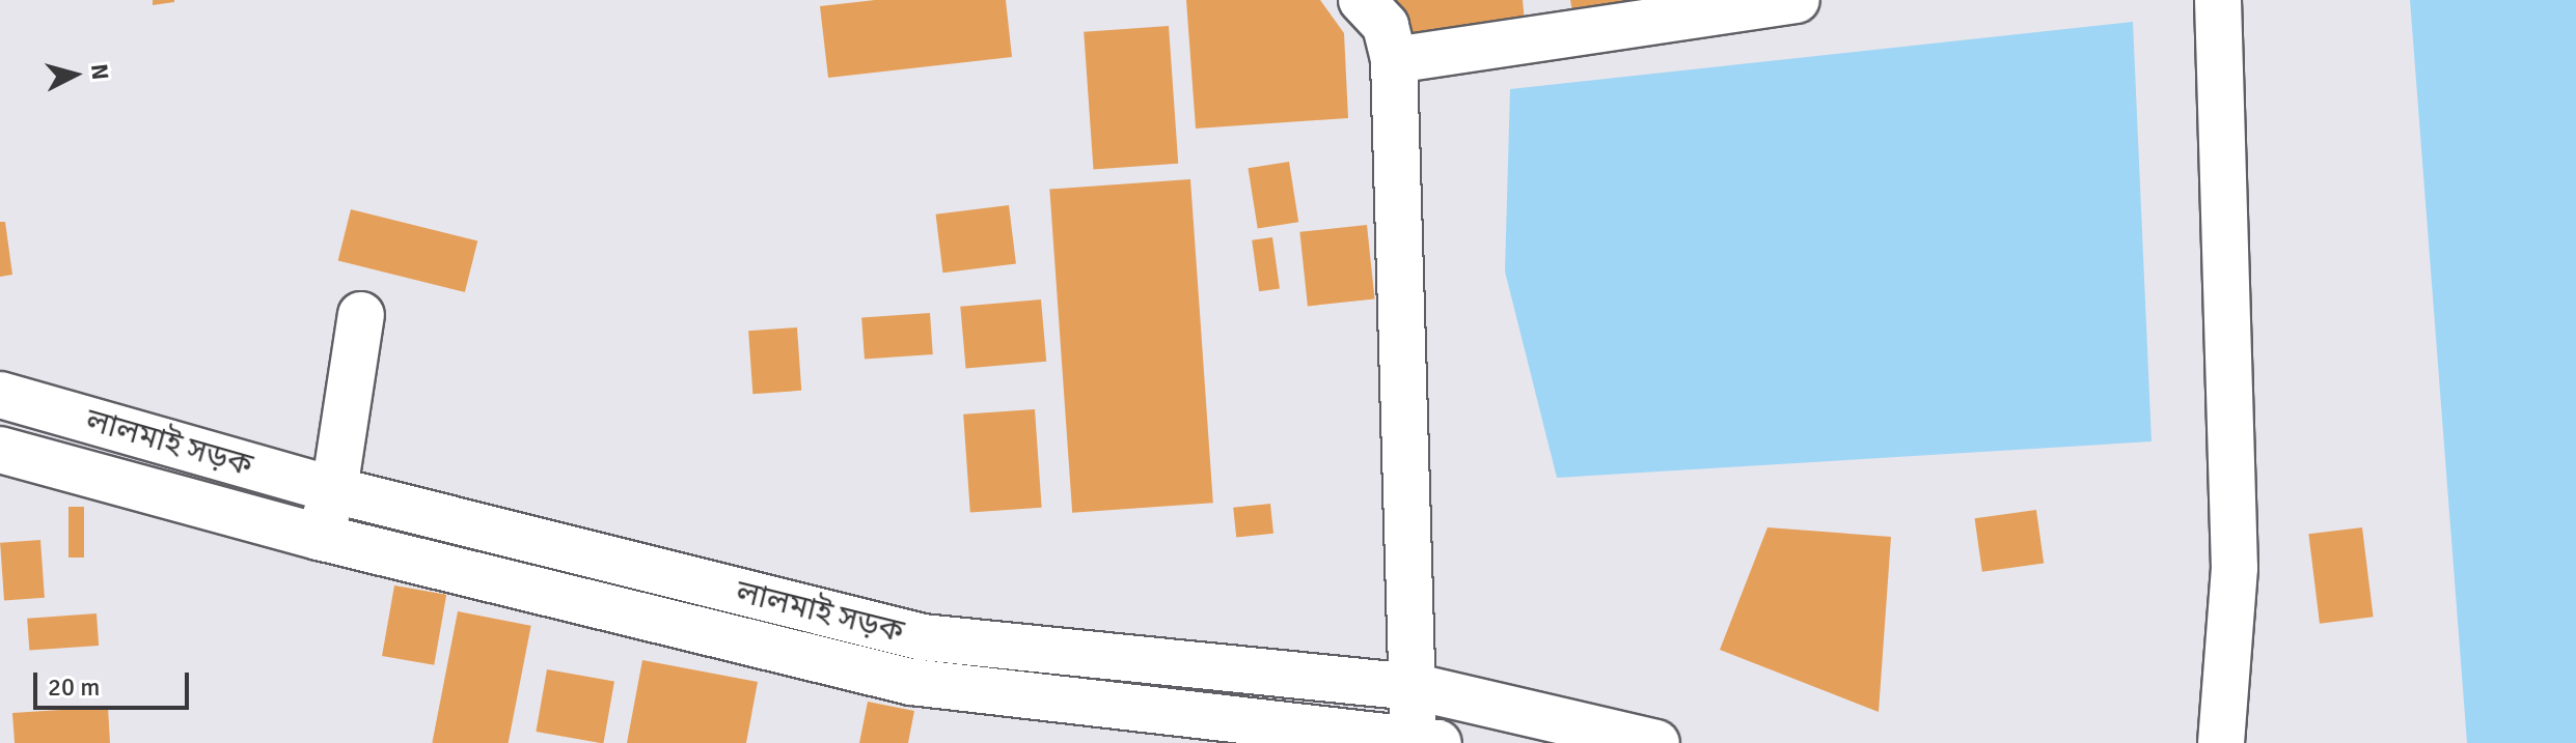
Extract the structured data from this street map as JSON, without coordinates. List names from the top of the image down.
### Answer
{
  "streets": {
    "main road": ["লালমাই সড়ক"]
  },
  "scale_bar": "20 m",
  "north": "right"
}
